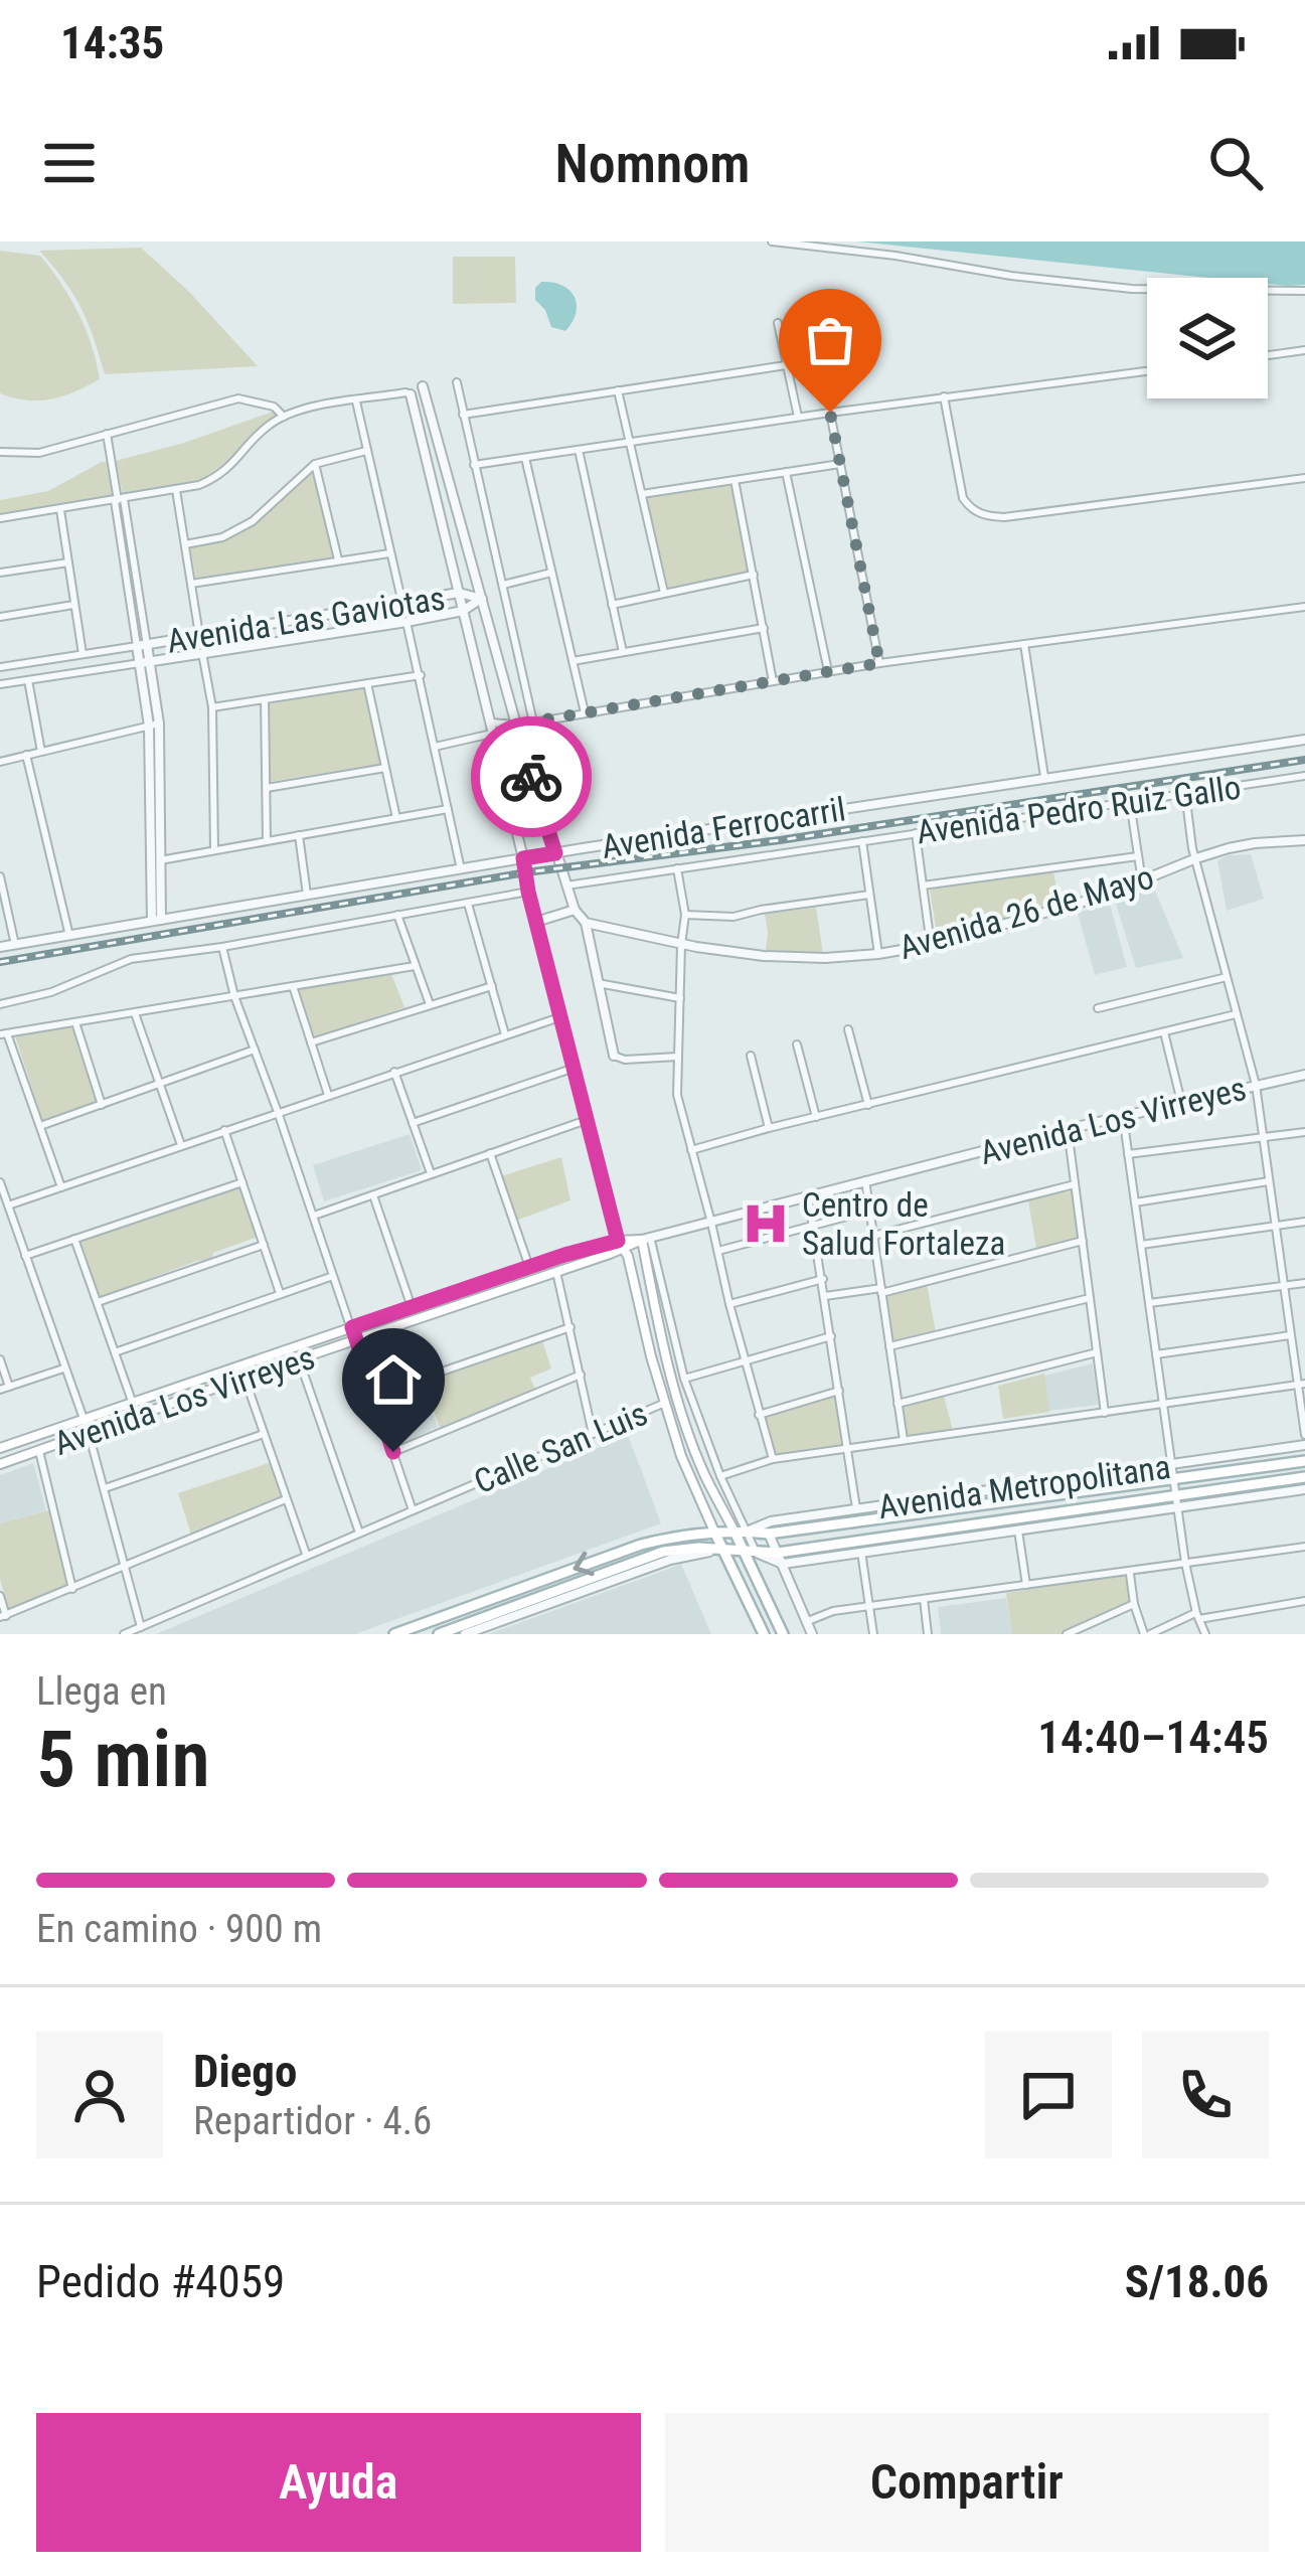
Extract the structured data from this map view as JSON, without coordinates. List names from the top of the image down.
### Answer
{
  "streets": {
    "main road": ["Avenida Los Virreyes", "Avenida Metropolitana"],
    "street": [
      "Avenida Las Gaviotas",
      "Avenida Pedro Ruiz Gallo",
      "Avenida Ferrocarril",
      "Avenida 26 de Mayo",
      "Calle San Luis"
    ]
  },
  "places": {
    "hospital": ["Centro de Salud Fortaleza"]
  },
  "page": {
    "status": "14:35",
    "header": "Nomnom",
    "heading": ["5 min", "Llega en", "14:40–14:45"],
    "panel": [
      "Diego",
      "Repartidor · 4.6",
      "Pedido #4059",
      "S/18.06"
    ],
    "bar": "En camino · 900 m",
    "buttons": ["Ayuda", "Compartir"]
  }
}
